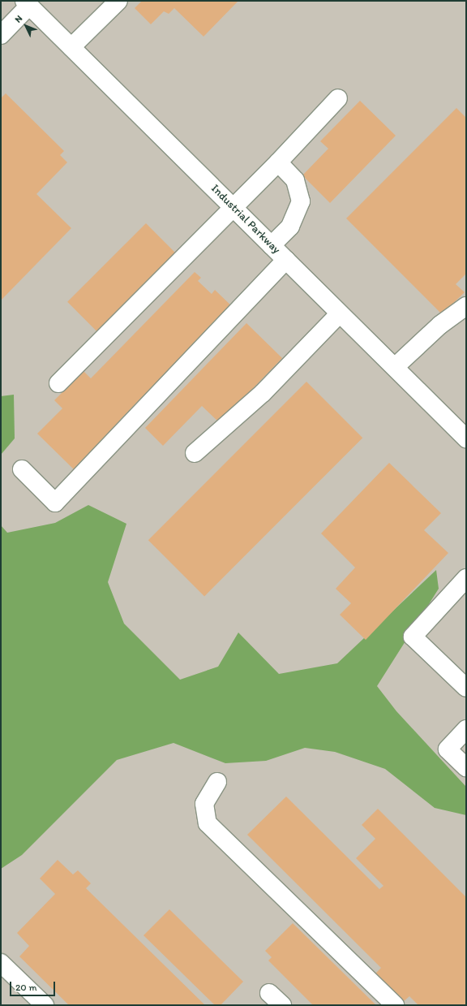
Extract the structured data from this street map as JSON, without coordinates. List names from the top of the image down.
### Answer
{
  "streets": {
    "street": ["Industrial Parkway"]
  },
  "scale_bar": "20 m",
  "north": "top left"
}
